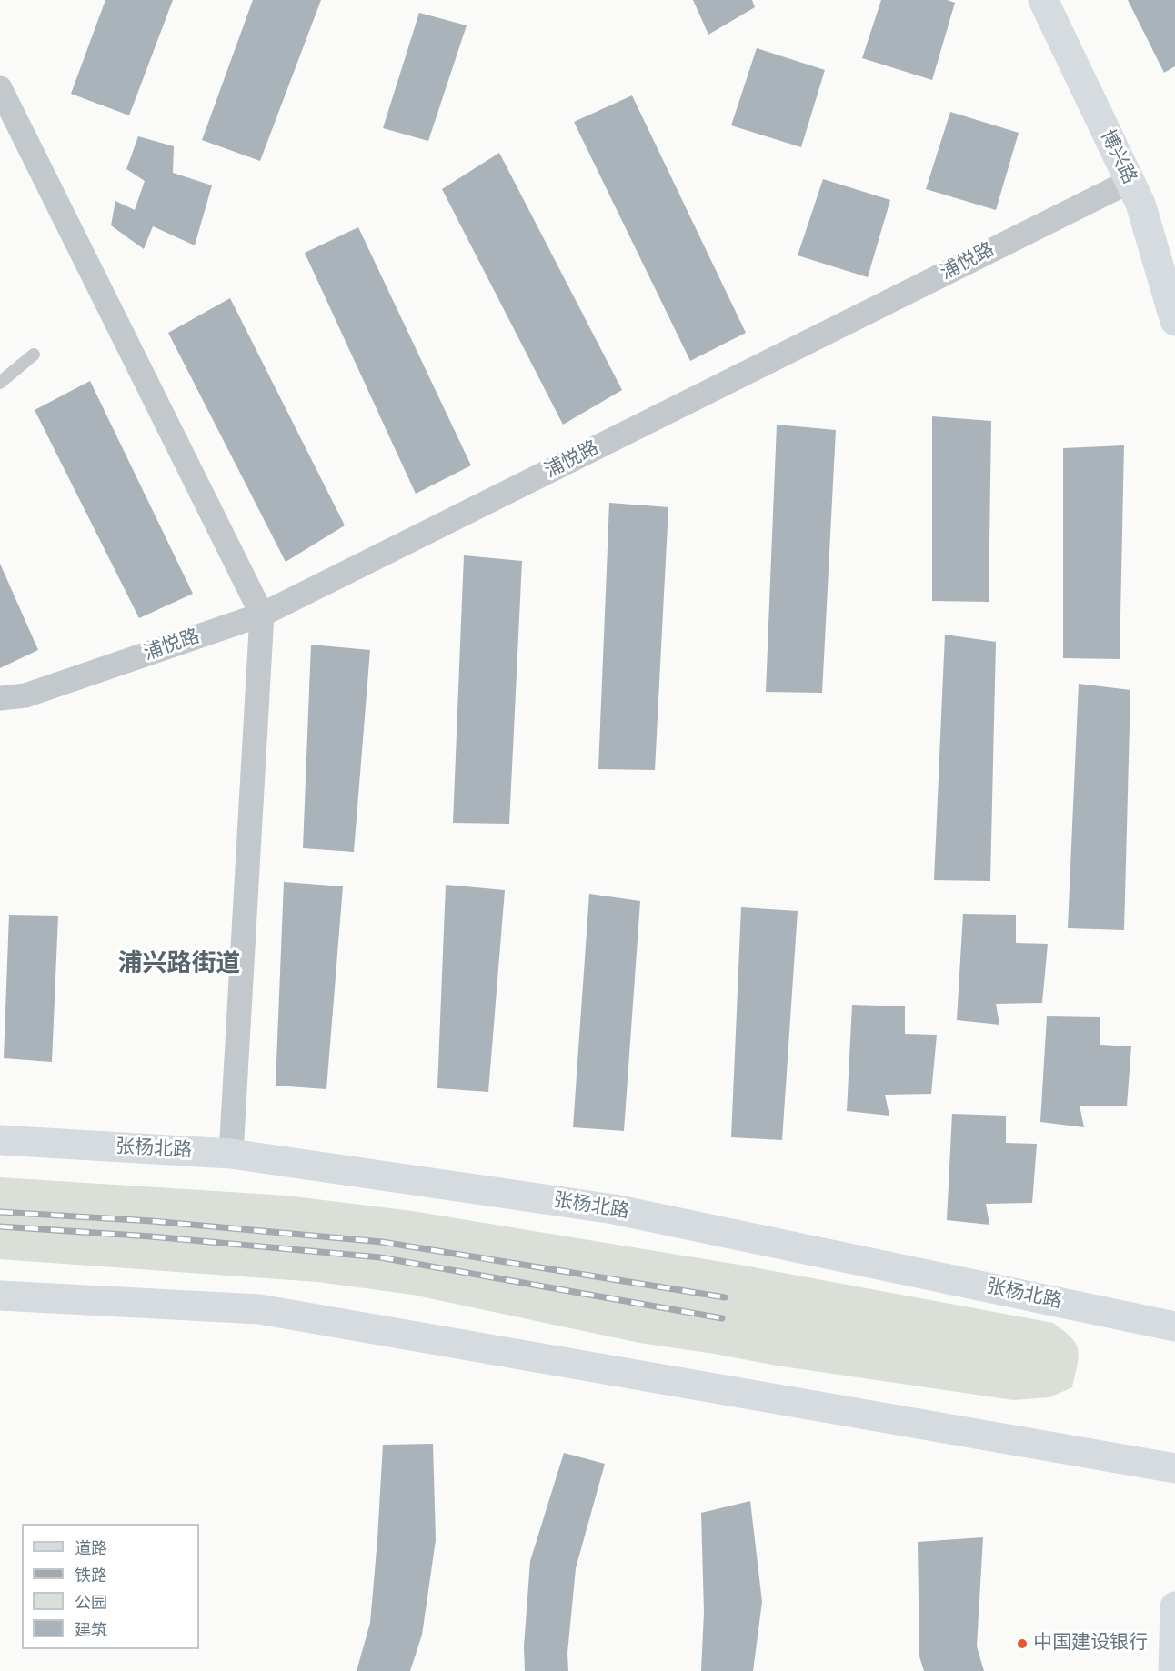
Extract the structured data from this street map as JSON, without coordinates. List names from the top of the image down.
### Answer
{
  "streets": {
    "main road": ["博兴路", "张杨北路"],
    "street": ["浦悦路"]
  },
  "crossings": [
    ["博兴路", "浦悦路"]
  ],
  "districts": ["浦兴路街道"],
  "places": ["中国建设银行"],
  "legend": [
    "道路",
    "铁路",
    "公园",
    "建筑"
  ]
}
